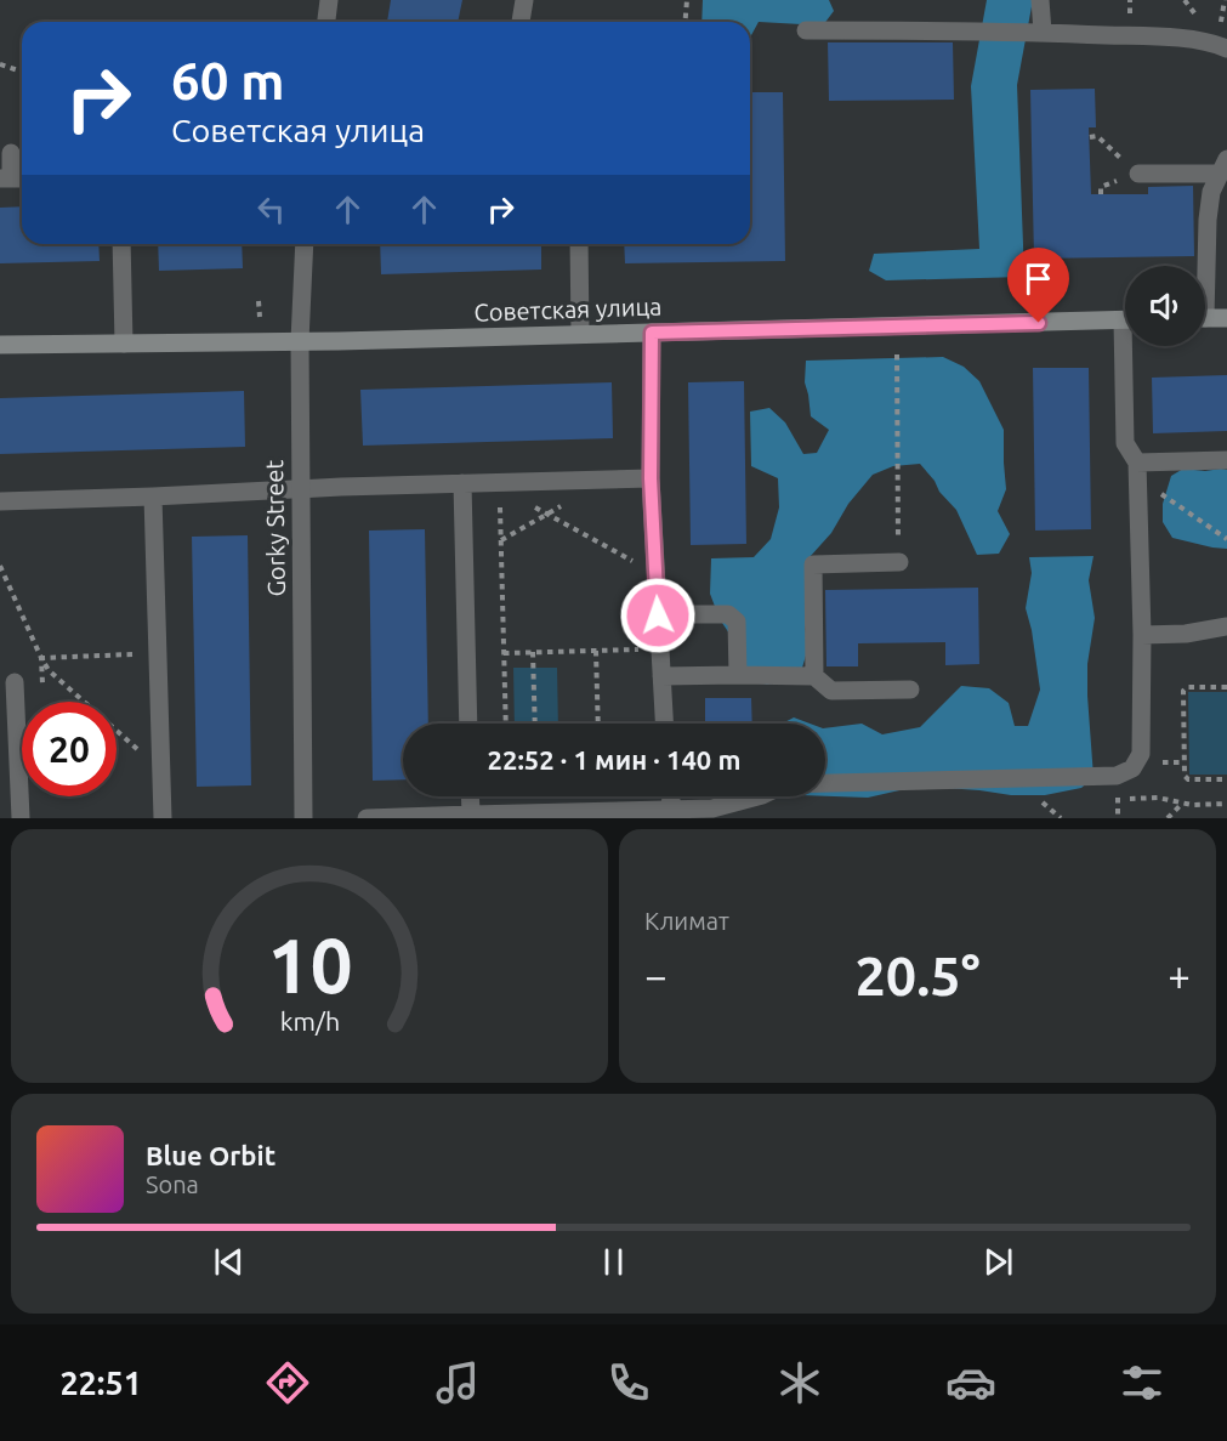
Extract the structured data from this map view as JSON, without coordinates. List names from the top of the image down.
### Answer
{
  "streets": {
    "street": ["Советская улица", "Gorky Street"]
  },
  "crossings": [
    ["Советская улица", "Gorky Street"]
  ],
  "page": {
    "turn": ["60 m", "Советская улица"],
    "limit": "20",
    "trip": "22:52 · 1 мин · 140 m",
    "tile": "Климат",
    "heat": ["−", "20.5°", "+"],
    "song": ["Blue Orbit", "Sona"],
    "tabs": "22:51",
    "gauge": ["10", "km/h"]
  }
}
